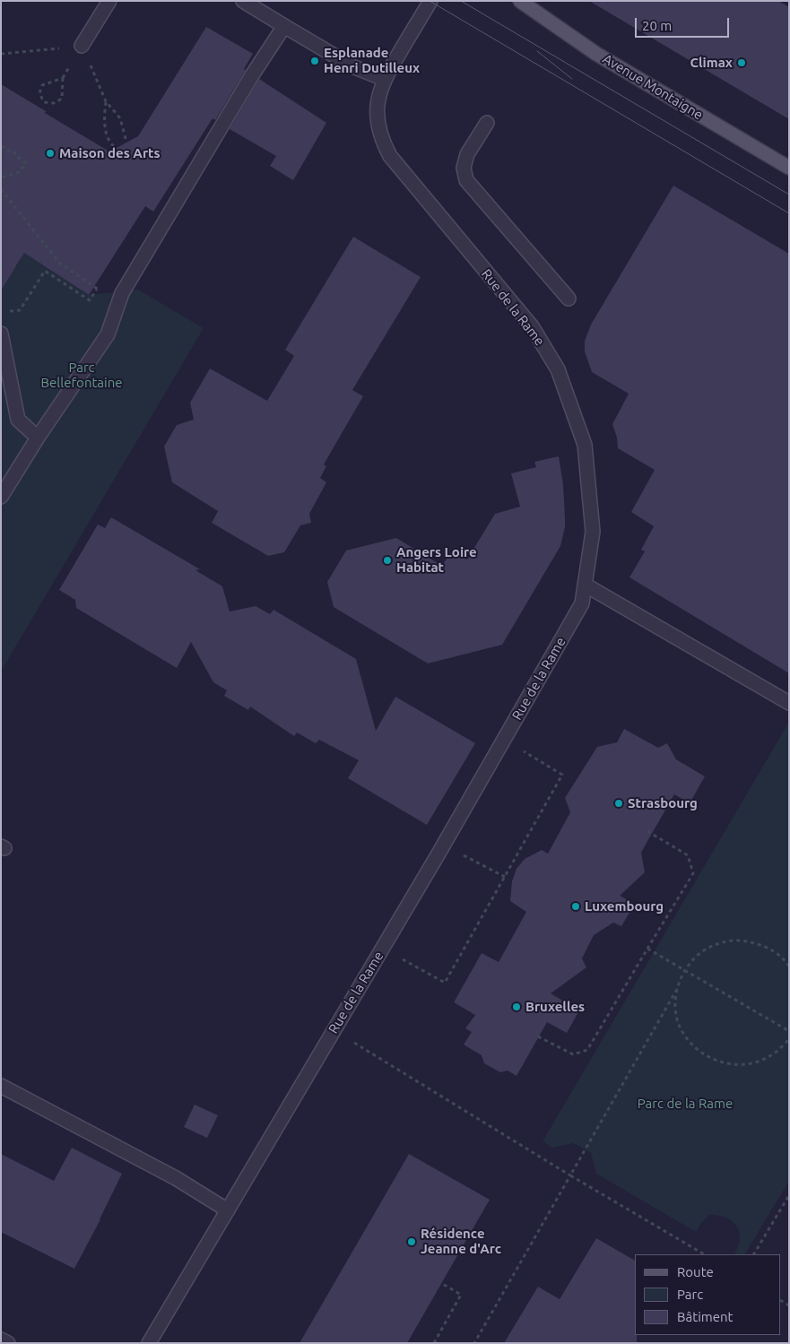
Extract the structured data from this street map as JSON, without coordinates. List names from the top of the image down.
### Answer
{
  "streets": {
    "main road": ["Avenue Montaigne"],
    "street": ["Rue de la Rame"]
  },
  "parks": ["Parc Bellefontaine", "Parc de la Rame"],
  "places": [
    "Esplanade Henri Dutilleux",
    "Climax",
    "Maison des Arts",
    "Angers Loire Habitat",
    "Strasbourg",
    "Luxembourg",
    "Bruxelles",
    "Résidence Jeanne d'Arc"
  ],
  "legend": ["Route", "Parc", "Bâtiment"],
  "scale_bar": "20 m"
}
